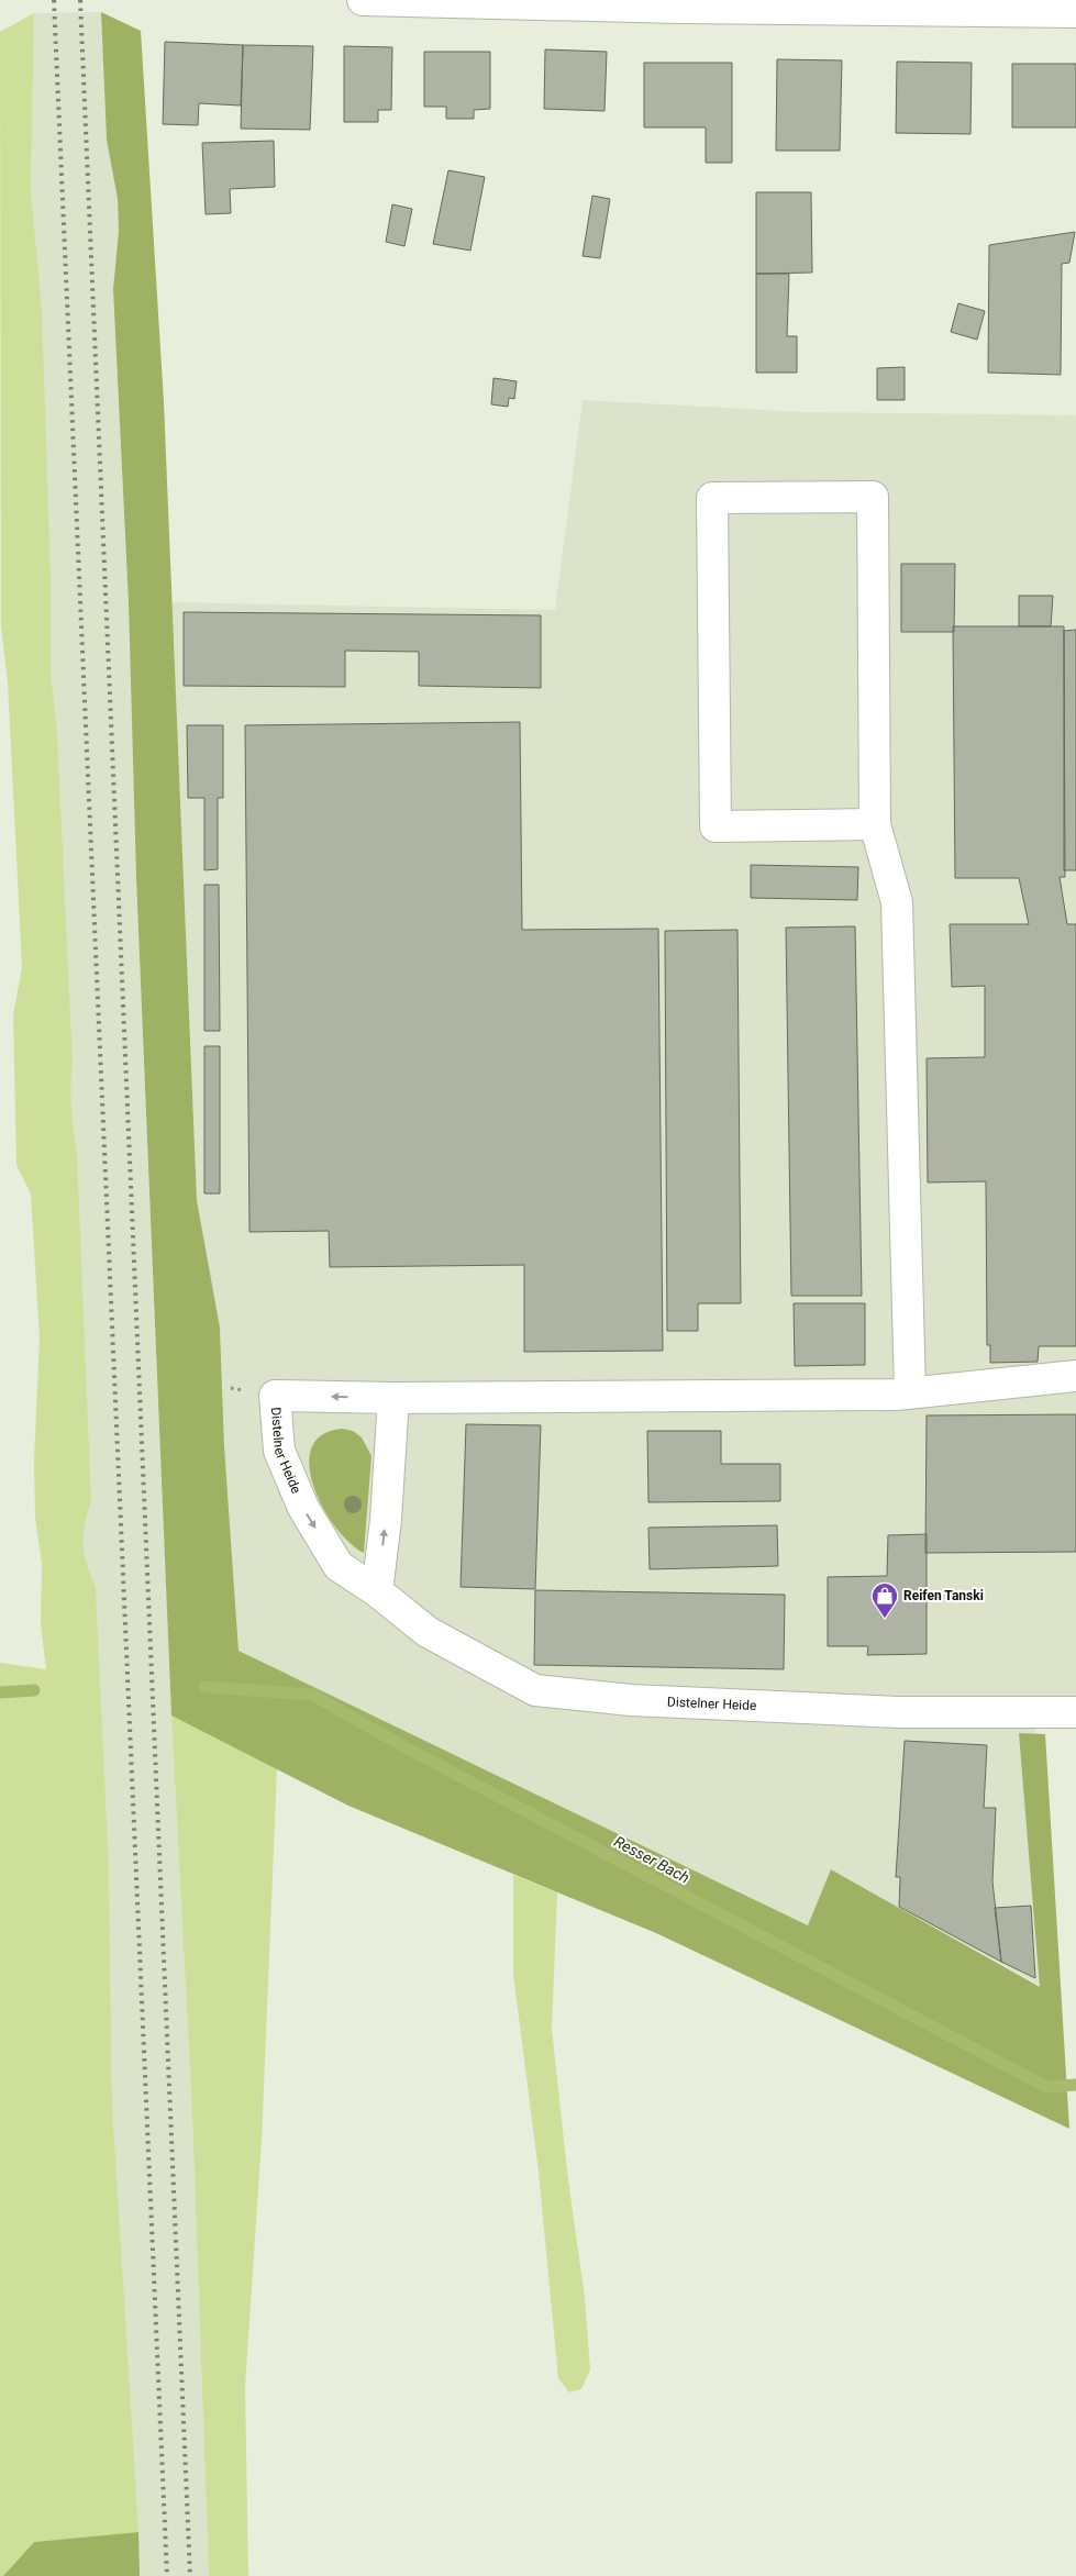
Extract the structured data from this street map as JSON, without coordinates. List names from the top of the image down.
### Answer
{
  "streets": {
    "street": ["Distelner Heide"]
  },
  "water": ["Resser Bach"],
  "places": {
    "shop": ["Reifen Tanski"]
  }
}
